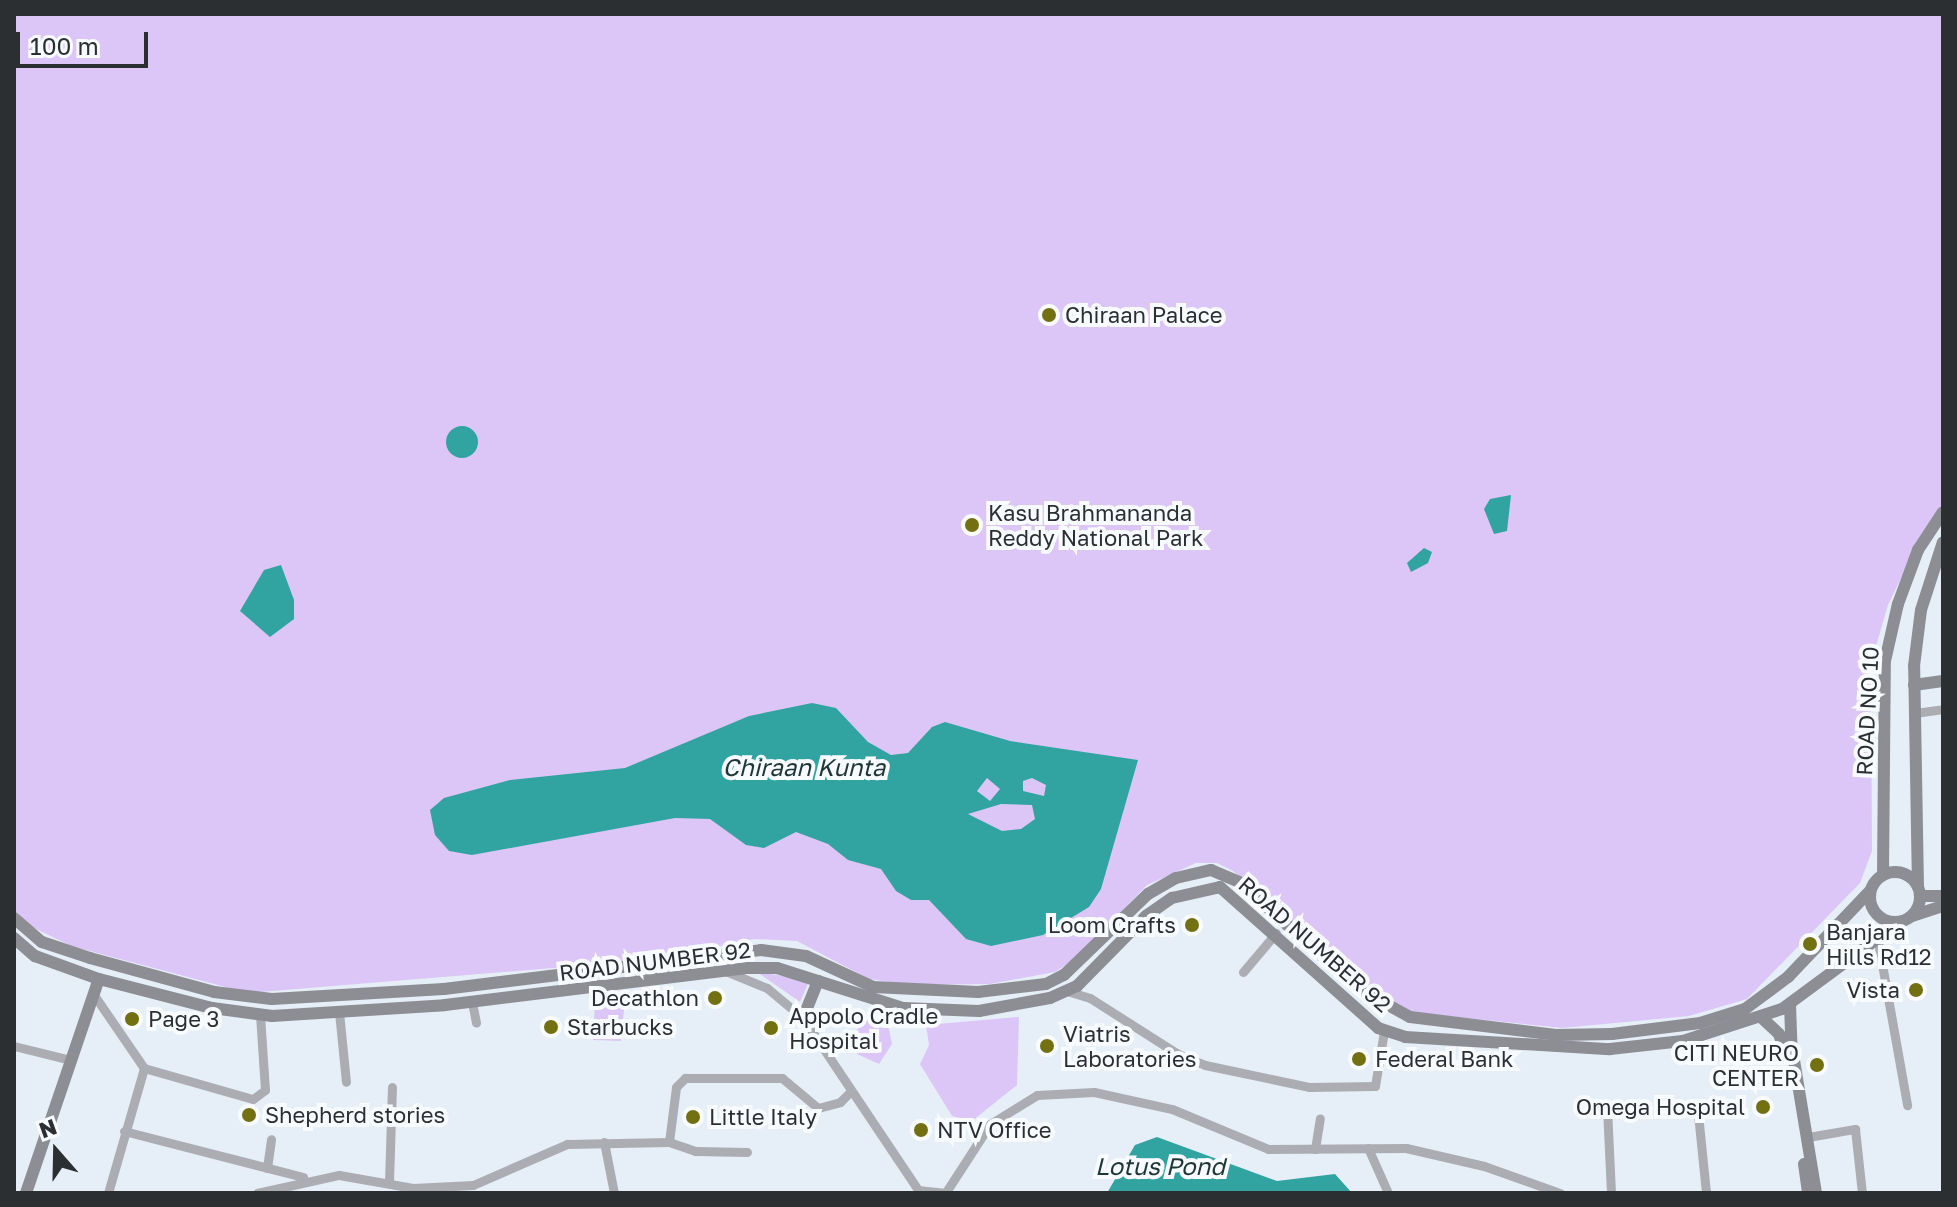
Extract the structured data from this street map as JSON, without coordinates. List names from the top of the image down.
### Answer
{
  "streets": {
    "main road": ["ROAD NO 10", "ROAD NUMBER 92"]
  },
  "crossings": [
    ["ROAD NO 10", "ROAD NUMBER 92"]
  ],
  "water": ["Chiraan Kunta", "Lotus Pond"],
  "places": [
    "Chiraan Palace",
    "Kasu Brahmananda Reddy National Park",
    "Loom Crafts",
    "Banjara Hills Rd12",
    "Vista",
    "Decathlon",
    "Page 3",
    "Starbucks",
    "Appolo Cradle Hospital",
    "Viatris Laboratories",
    "Federal Bank",
    "CITI NEURO CENTER",
    "Omega Hospital",
    "Shepherd stories",
    "Little Italy",
    "NTV Office"
  ],
  "scale_bar": "100 m",
  "north": "top"
}
